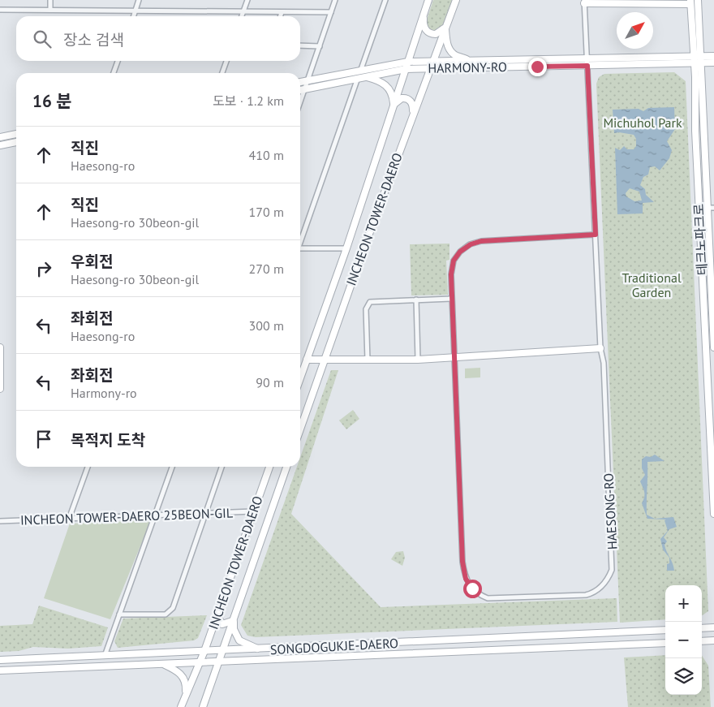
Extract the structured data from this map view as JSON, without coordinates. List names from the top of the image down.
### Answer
{
  "streets": {
    "main road": [
      "HARMONY-RO",
      "INCHEON TOWER-DAERO",
      "테크노파크로",
      "SONGDOGUKJE-DAERO"
    ],
    "street": ["HAESONG-RO", "INCHEON TOWER-DAERO 25BEON-GIL"]
  },
  "crossings": [
    ["HARMONY-RO", "INCHEON TOWER-DAERO"],
    ["HARMONY-RO", "테크노파크로"],
    ["HARMONY-RO", "HAESONG-RO"],
    ["INCHEON TOWER-DAERO", "INCHEON TOWER-DAERO 25BEON-GIL"],
    ["INCHEON TOWER-DAERO", "SONGDOGUKJE-DAERO"]
  ],
  "parks": ["Michuhol Park", "Traditional Garden"],
  "north": "top right",
  "page": {
    "search": "장소 검색",
    "heading": ["16 분", "도보 · 1.2 km"],
    "list": [
      ["직진", "Haesong-ro", "410 m"],
      ["직진", "Haesong-ro 30beon-gil", "170 m"],
      ["우회전", "Haesong-ro 30beon-gil", "270 m"],
      ["좌회전", "Haesong-ro", "300 m"],
      ["좌회전", "Harmony-ro", "90 m"],
      "목적지 도착"
    ],
    "map_buttons": ["+", "−"]
  }
}
